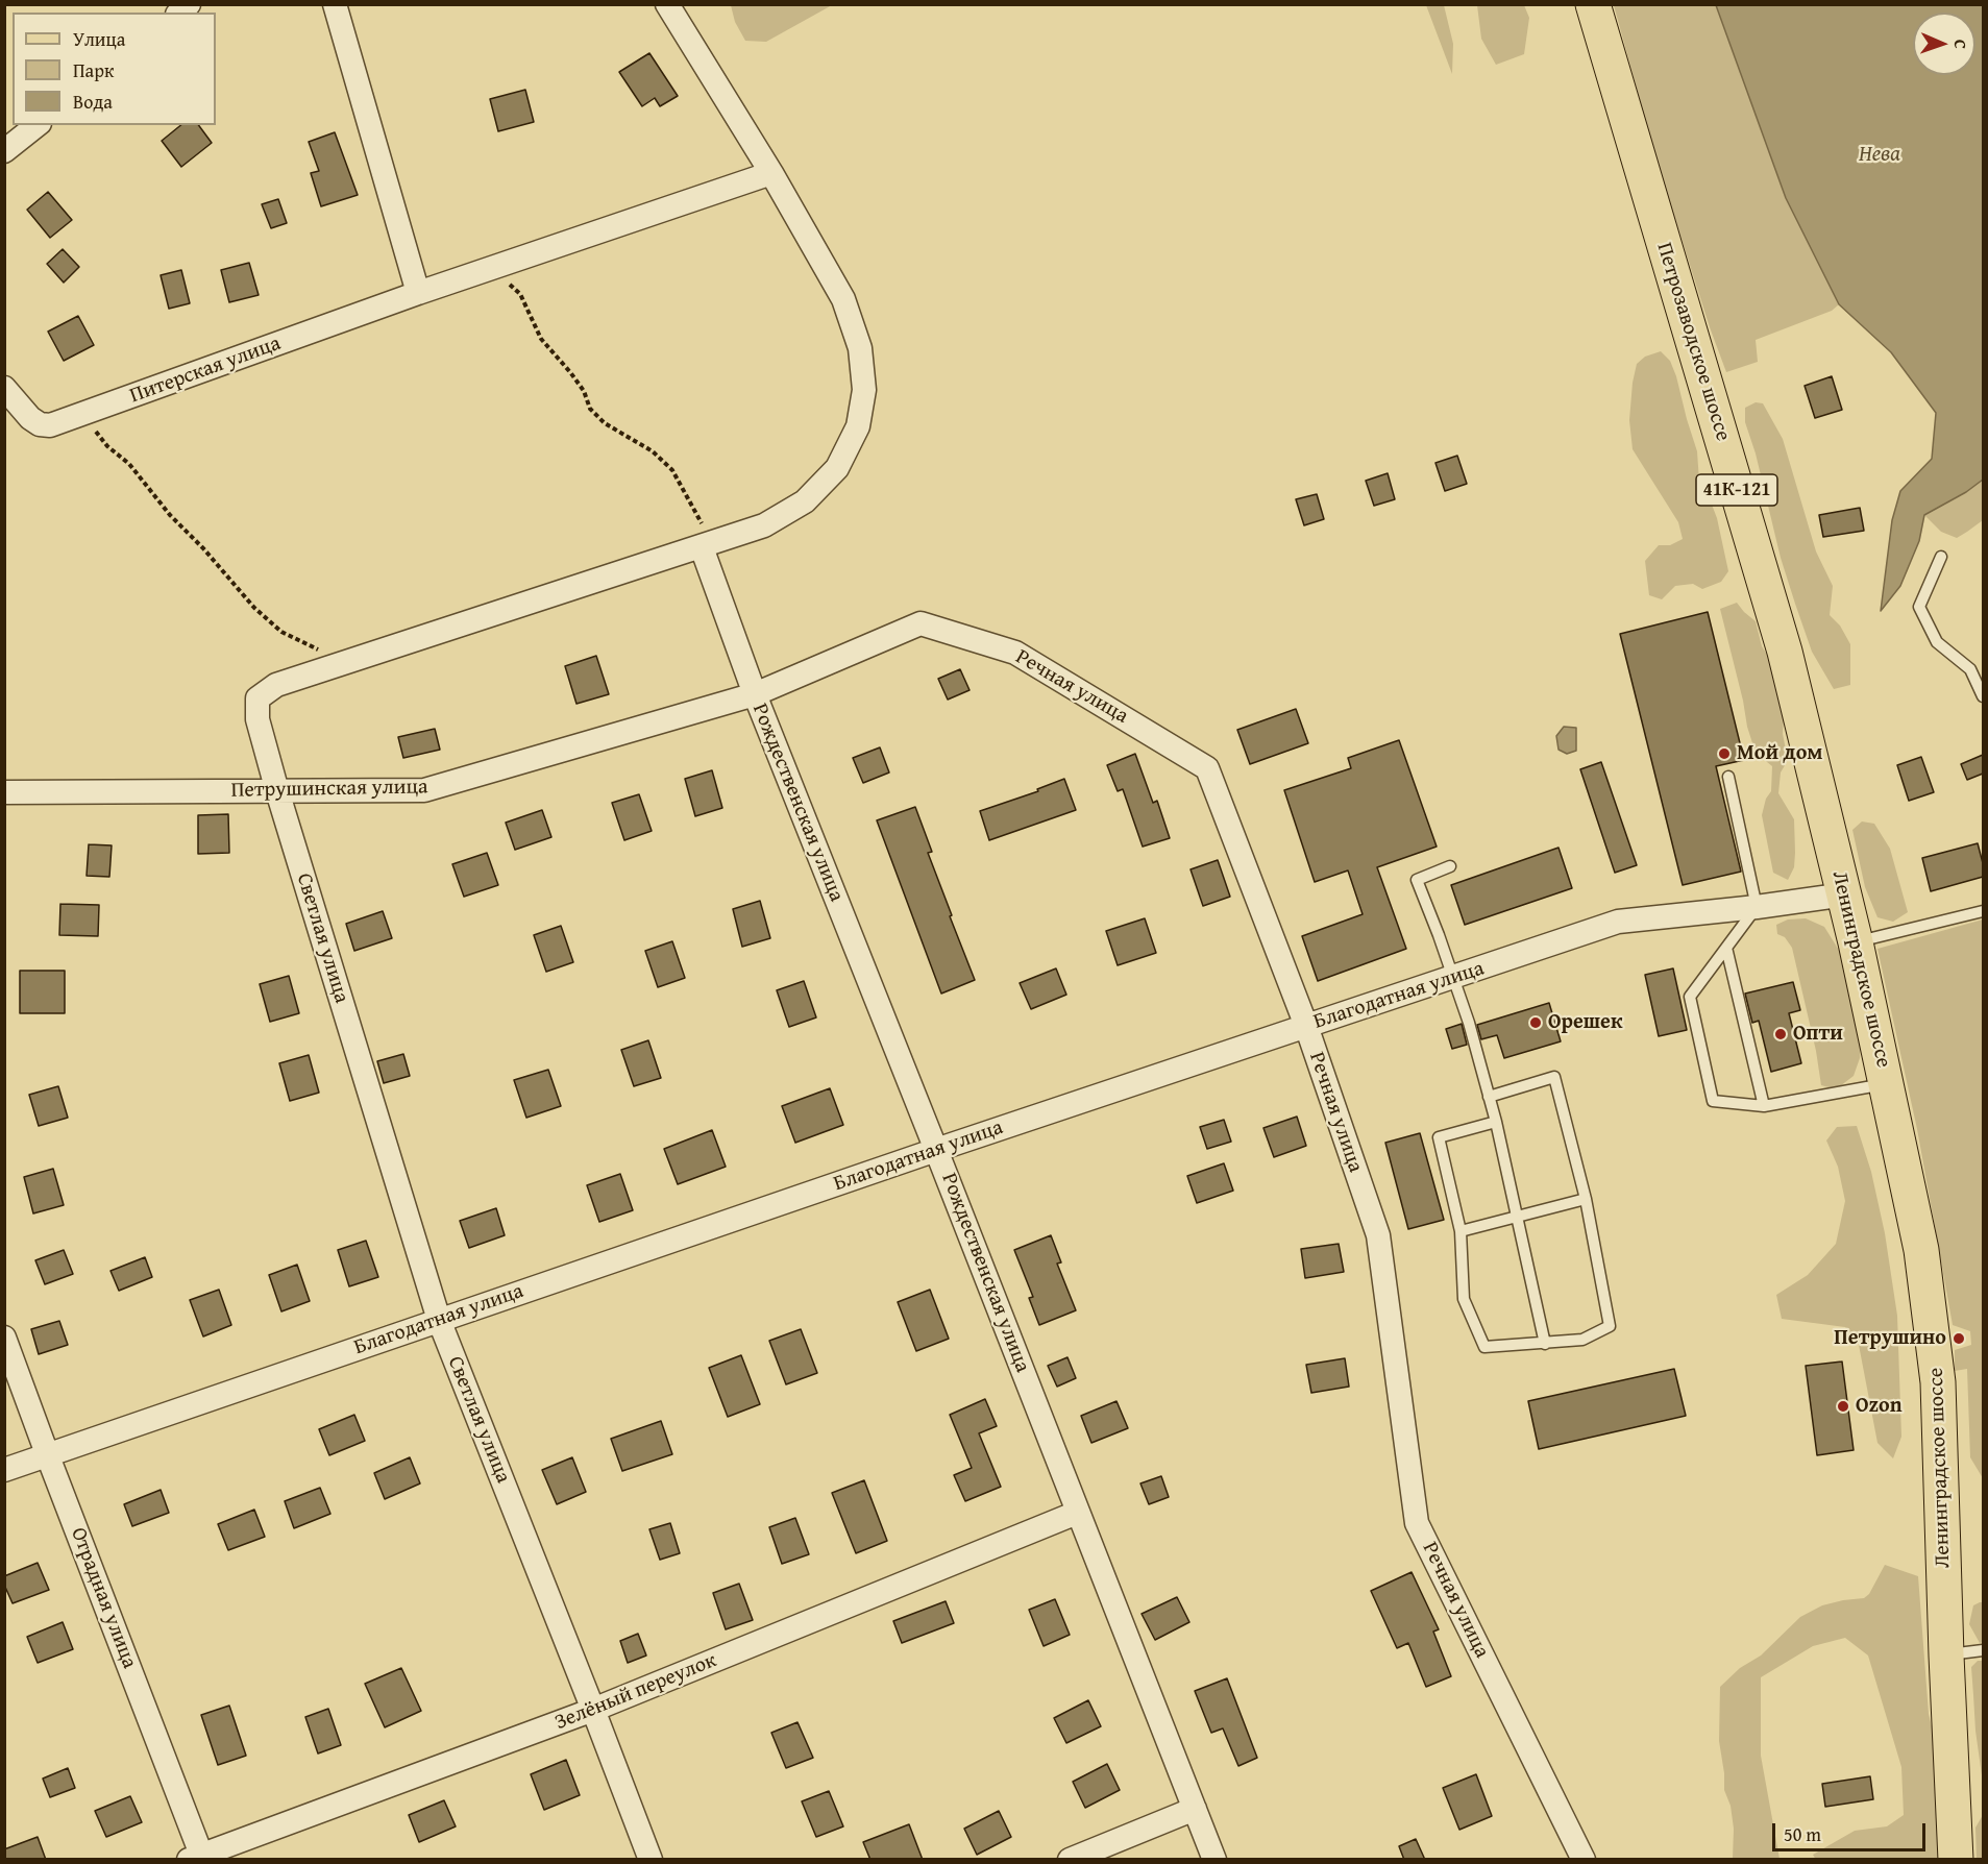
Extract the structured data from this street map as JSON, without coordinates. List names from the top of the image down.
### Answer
{
  "streets": {
    "main road": ["Петрозаводское шоссе", "41К-121", "Ленинградское шоссе"],
    "street": [
      "Питерская улица",
      "Речная улица",
      "Петрушинская улица",
      "Рождественская улица",
      "Светлая улица",
      "Благодатная улица",
      "Отрадная улица",
      "Зелёный переулок"
    ]
  },
  "crossings": [
    ["Петрозаводское шоссе", "Ленинградское шоссе"],
    ["Речная улица", "Петрушинская улица"],
    ["Речная улица", "Рождественская улица"],
    ["Речная улица", "Благодатная улица"],
    ["Петрушинская улица", "Рождественская улица"],
    ["Петрушинская улица", "Светлая улица"],
    ["Рождественская улица", "Благодатная улица"],
    ["Рождественская улица", "Зелёный переулок"],
    ["Светлая улица", "Благодатная улица"],
    ["Светлая улица", "Зелёный переулок"],
    ["Ленинградское шоссе", "Благодатная улица"],
    ["Благодатная улица", "Отрадная улица"],
    ["Отрадная улица", "Зелёный переулок"]
  ],
  "water": ["Нева"],
  "places": [
    "Мой дом",
    "Орешек",
    "Опти",
    "Петрушино",
    "Ozon"
  ],
  "legend": ["Улица", "Парк", "Вода"],
  "scale_bar": "50 m",
  "north": "right"
}
